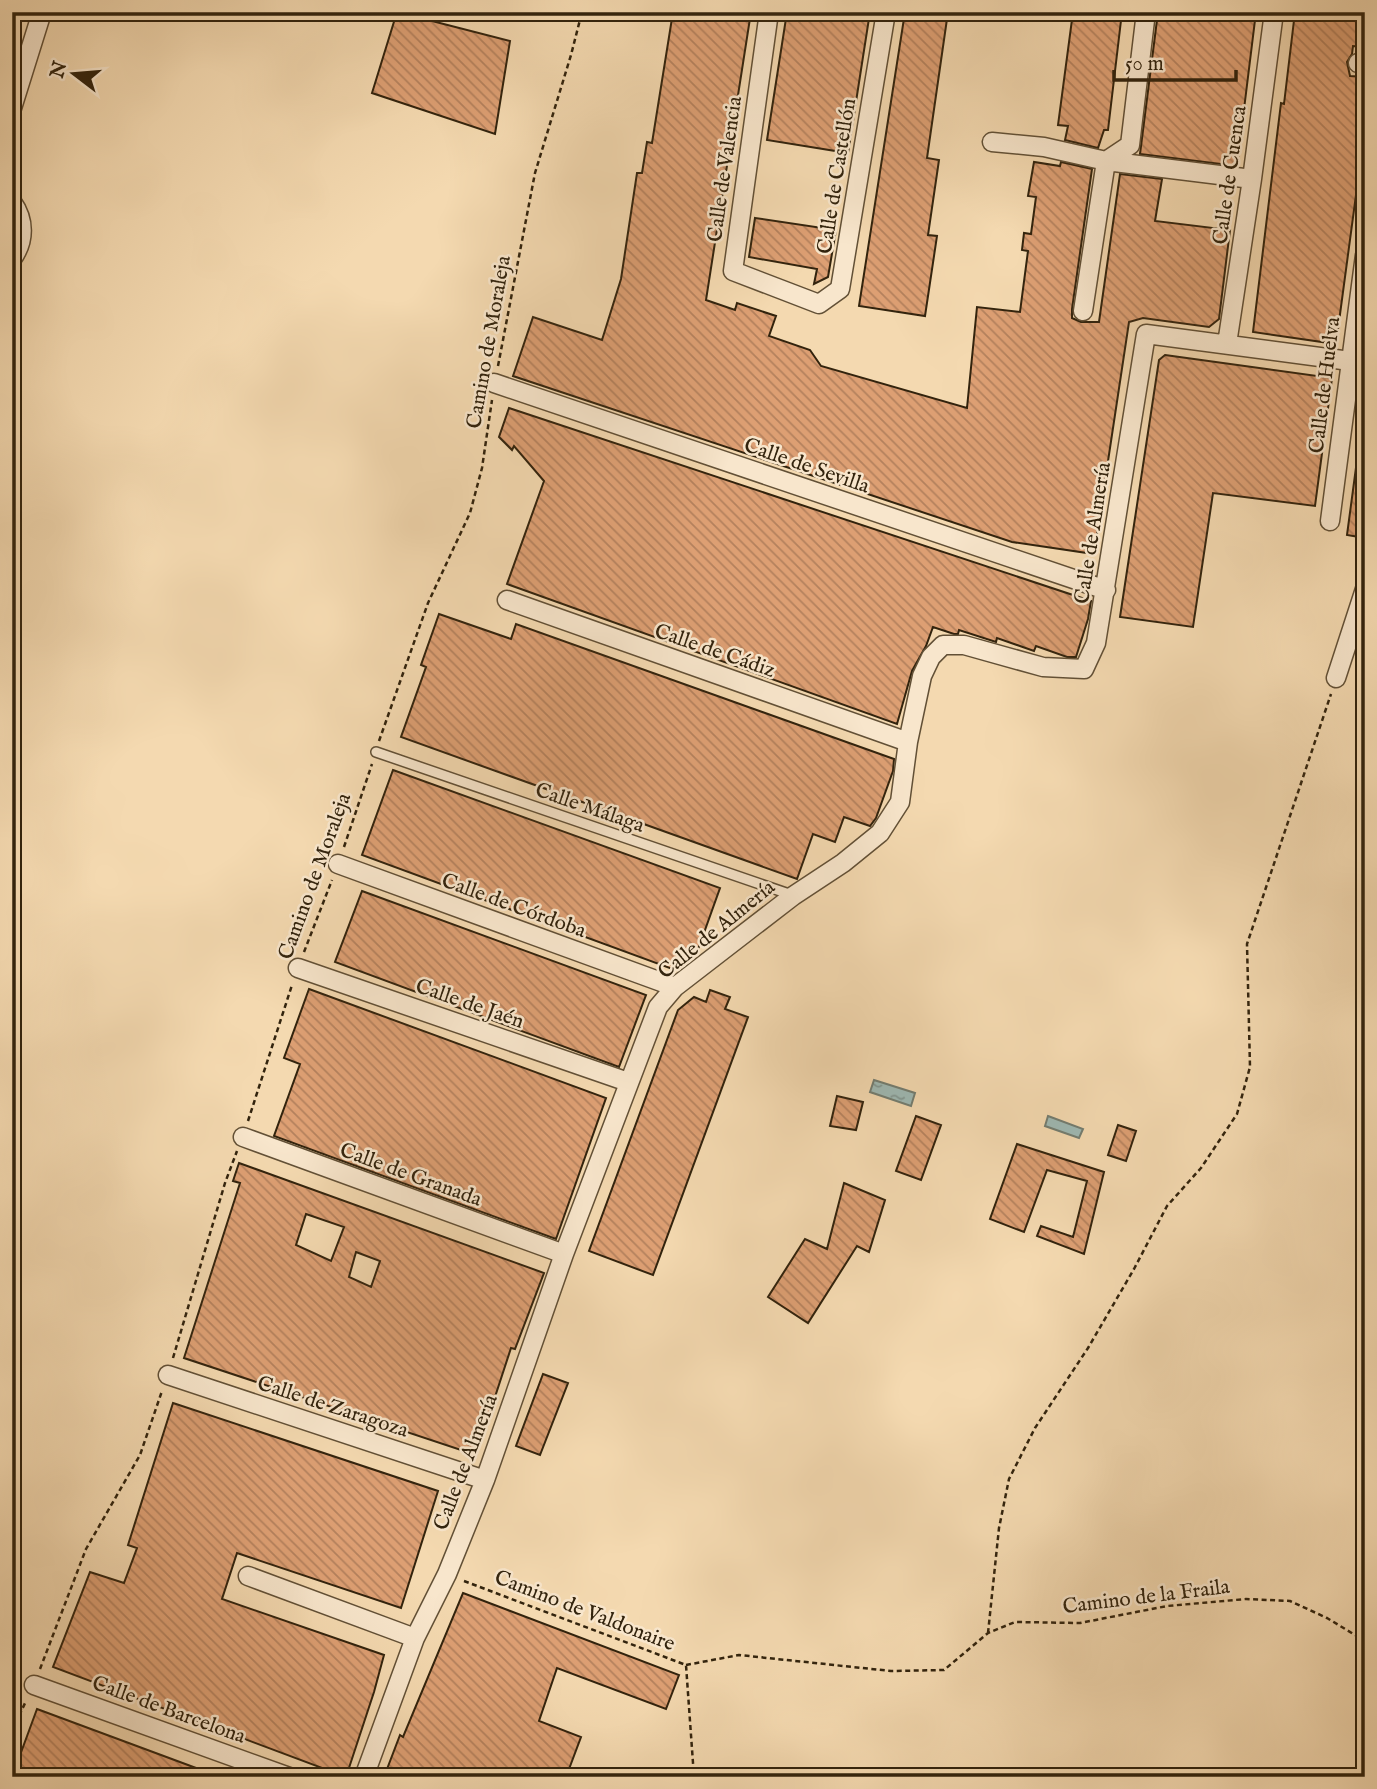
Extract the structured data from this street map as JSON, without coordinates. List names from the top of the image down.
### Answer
{
  "streets": {
    "street": [
      "Calle de Valencia",
      "Calle de Cuenca",
      "Calle de Castellón",
      "Calle de Huelva",
      "Calle de Sevilla",
      "Calle de Almería",
      "Calle de Cádiz",
      "Calle de Córdoba",
      "Calle de Jaén",
      "Calle de Granada",
      "Calle de Zaragoza",
      "Calle de Barcelona"
    ],
    "lane": ["Calle Málaga"],
    "path": ["Camino de Moraleja", "Camino de la Fraila", "Camino de Valdonaire"]
  },
  "crossings": [
    ["Calle de Valencia", "Calle de Castellón"],
    ["Calle de Cuenca", "Calle de Almería"],
    ["Camino de Moraleja", "Calle de Sevilla"],
    ["Camino de Moraleja", "Calle Málaga"],
    ["Camino de Moraleja", "Calle de Córdoba"],
    ["Camino de Moraleja", "Calle de Jaén"],
    ["Camino de Moraleja", "Calle de Granada"],
    ["Camino de Moraleja", "Calle de Zaragoza"],
    ["Camino de Moraleja", "Calle de Barcelona"],
    ["Calle de Sevilla", "Calle de Almería"],
    ["Calle de Almería", "Calle de Cádiz"],
    ["Calle de Almería", "Calle Málaga"],
    ["Calle de Almería", "Calle de Córdoba"],
    ["Calle de Almería", "Calle de Jaén"],
    ["Calle de Almería", "Calle de Granada"],
    ["Calle de Almería", "Calle de Zaragoza"],
    ["Calle de Almería", "Camino de Valdonaire"],
    ["Camino de la Fraila", "Camino de Valdonaire"]
  ],
  "scale_bar": "50 m",
  "north": "left"
}
